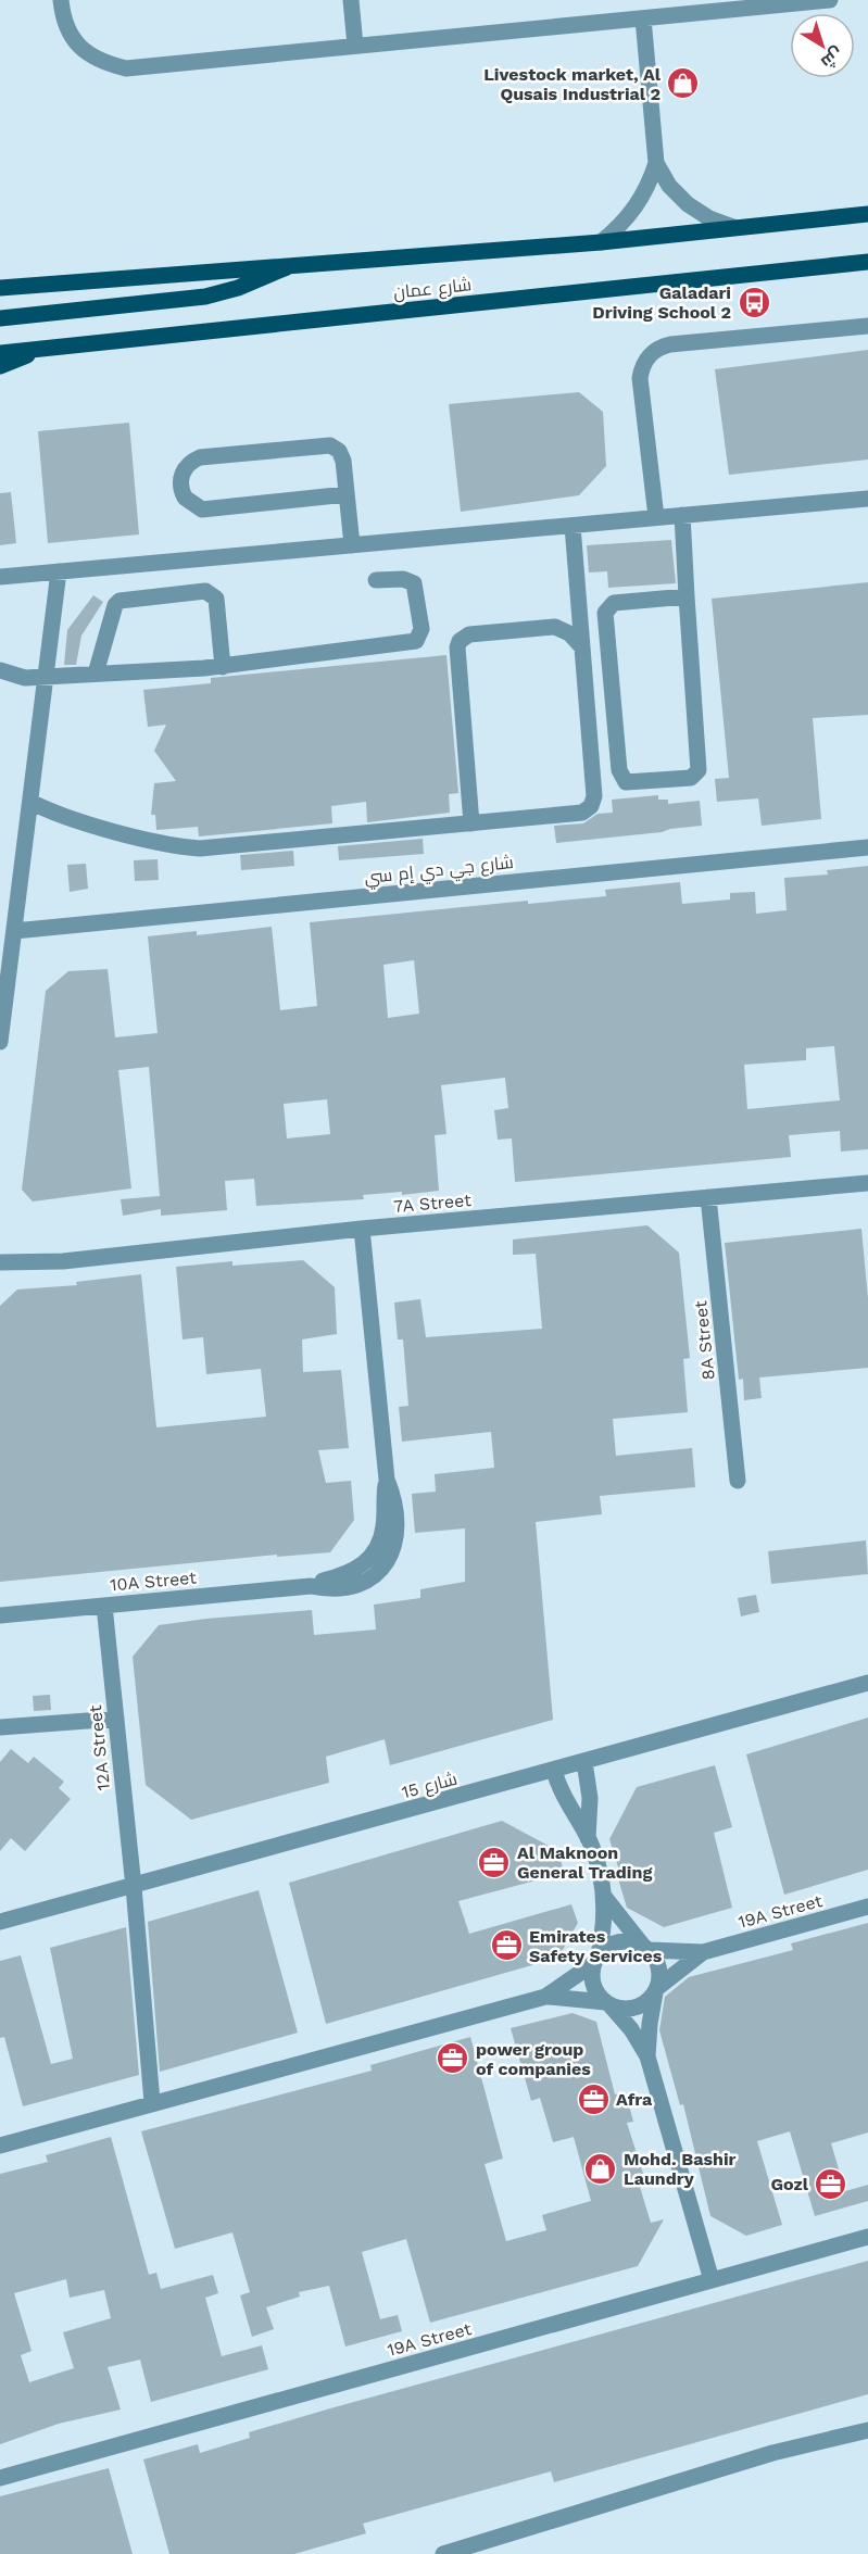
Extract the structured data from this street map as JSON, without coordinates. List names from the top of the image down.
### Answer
{
  "streets": {
    "main road": ["شارع عمان"],
    "street": [
      "شارع جي دي إم سي",
      "7A Street",
      "8A Street",
      "10A Street",
      "12A Street",
      "شارع 15",
      "19A Street"
    ]
  },
  "crossings": [
    ["7A Street", "8A Street"],
    ["7A Street", "10A Street"],
    ["10A Street", "12A Street"],
    ["12A Street", "شارع 15"]
  ],
  "places": {
    "shop": ["Livestock market, Al Qusais Industrial 2", "Mohd. Bashir Laundry"],
    "bus stop": ["Galadari Driving School 2"],
    "office": [
      "Al Maknoon General Trading",
      "Emirates Safety Services",
      "power group of companies",
      "Afra",
      "Gozl"
    ]
  },
  "north": "bottom right"
}
